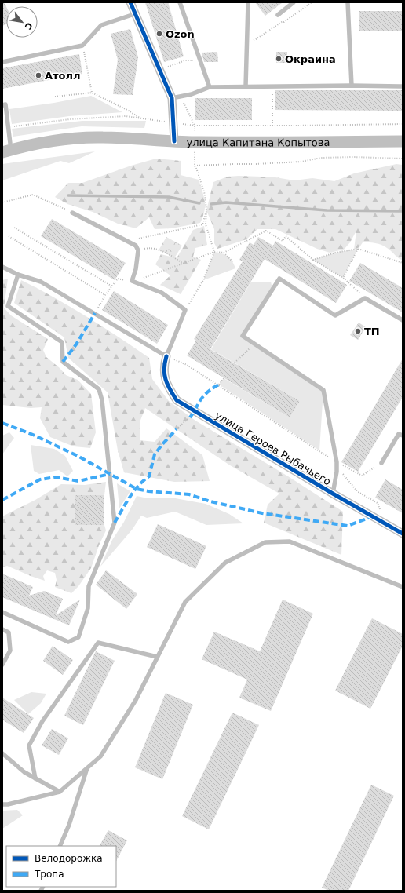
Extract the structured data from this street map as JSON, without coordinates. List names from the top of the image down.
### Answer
{
  "streets": {
    "main road": ["улица Капитана Копытова"],
    "street": ["улица Героев Рыбачьего"]
  },
  "places": [
    "Ozon",
    "Окраина",
    "Атолл",
    "ТП"
  ],
  "legend": ["Велодорожка", "Тропа"],
  "north": "bottom right"
}
